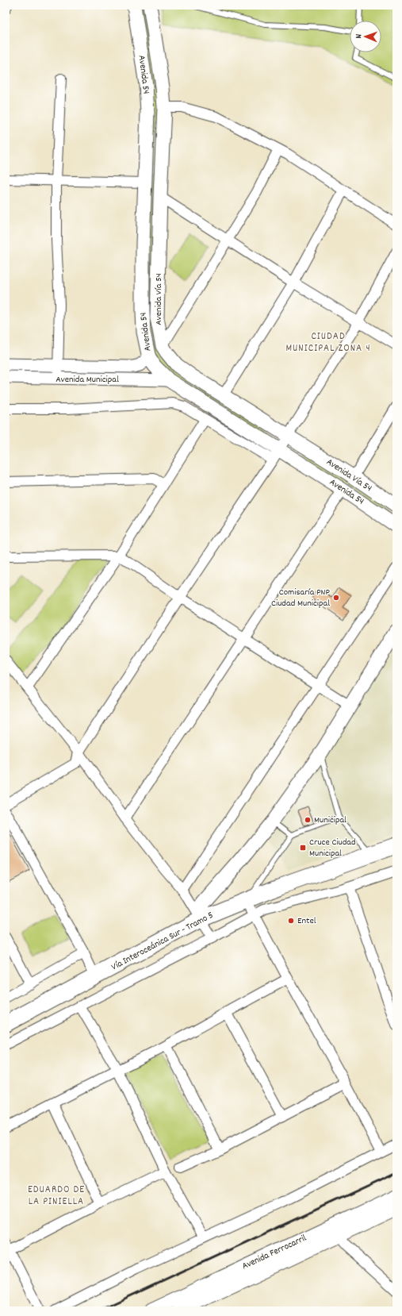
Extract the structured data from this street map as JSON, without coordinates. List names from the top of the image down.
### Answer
{
  "streets": {
    "highway": ["Vía Interoceánica Sur - Tramo 5"],
    "main road": ["Avenida 54", "Avenida Vía 54", "Avenida Ferrocarril"],
    "street": ["Avenida Municipal"]
  },
  "crossings": [
    ["Avenida 54", "Avenida Municipal"]
  ],
  "districts": ["CIUDAD MUNICIPAL ZONA 4", "EDUARDO DE LA PINIELLA"],
  "places": {
    "other": ["Comisaría PNP Ciudad Municipal", "Municipal", "Entel"],
    "transit": ["Cruce Ciudad Municipal"]
  },
  "north": "left"
}
